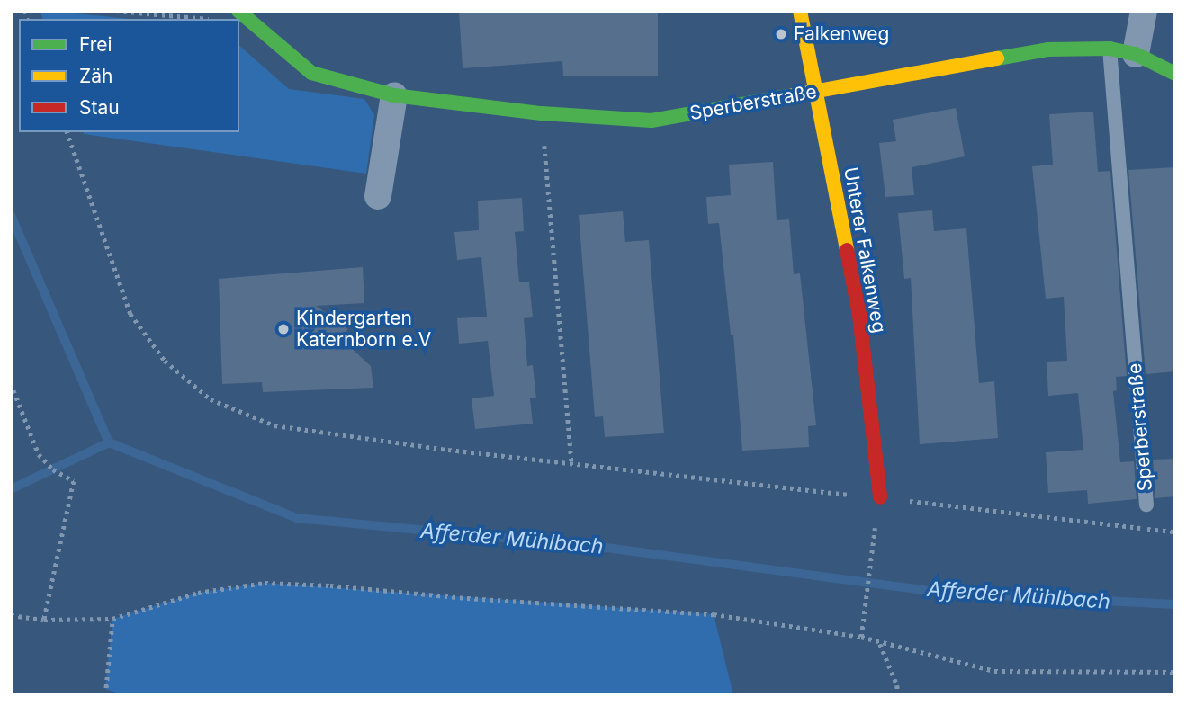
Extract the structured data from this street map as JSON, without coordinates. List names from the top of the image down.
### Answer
{
  "streets": {
    "street": ["Sperberstraße", "Unterer Falkenweg"]
  },
  "crossings": [
    ["Sperberstraße", "Unterer Falkenweg"]
  ],
  "water": ["Afferder Mühlbach"],
  "places": ["Falkenweg", "Kindergarten Katernborn e.V"],
  "legend": ["Frei", "Zäh", "Stau"]
}
